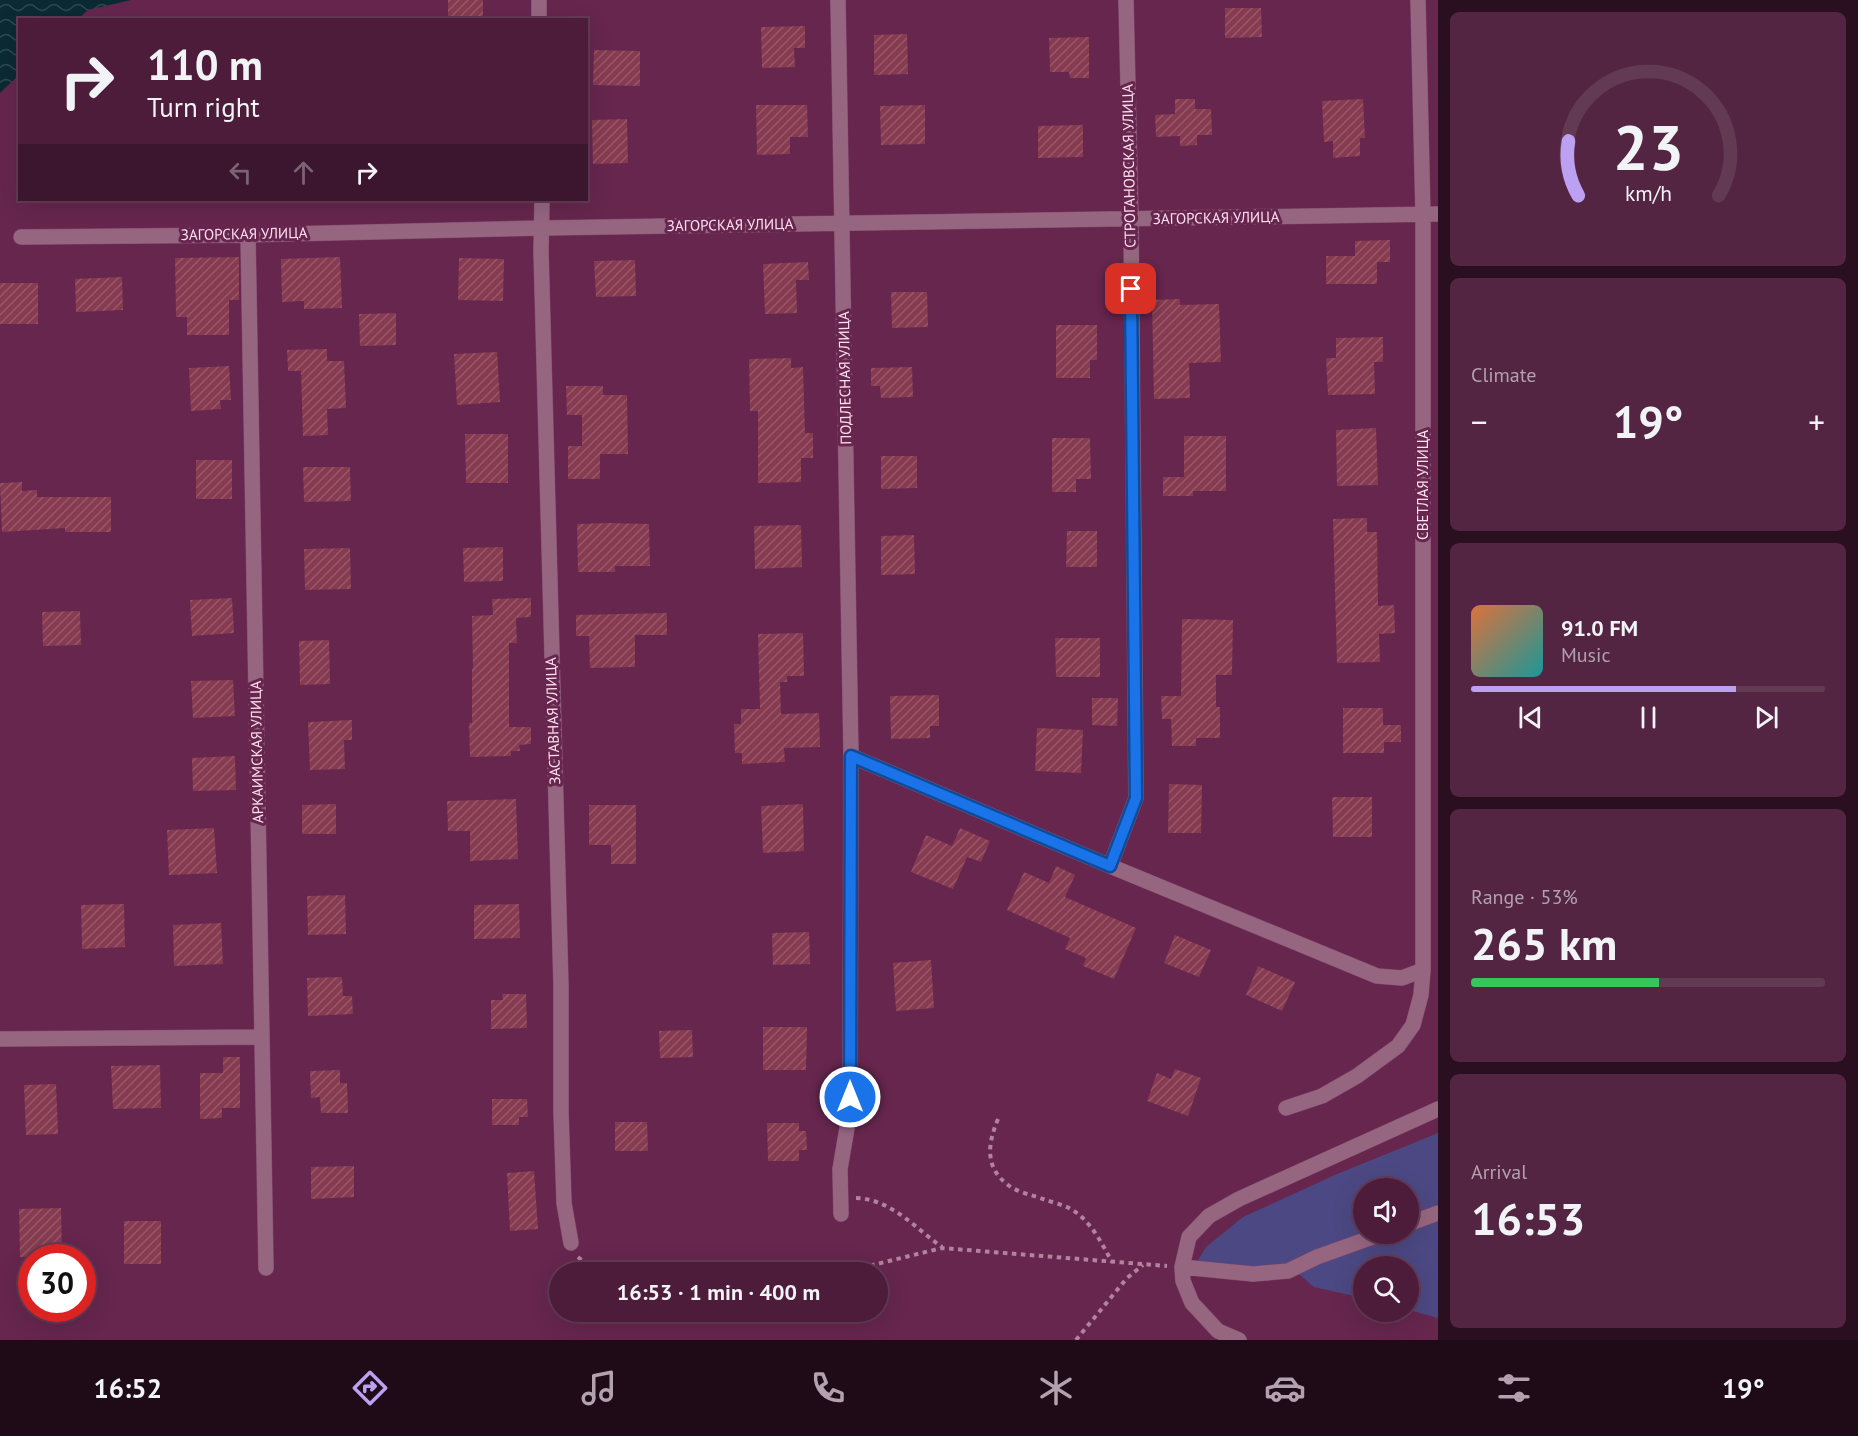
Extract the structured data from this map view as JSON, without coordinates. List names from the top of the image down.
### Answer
{
  "streets": {
    "street": [
      "СТРОГАНОВСКАЯ УЛИЦА",
      "ЗАГОРСКАЯ УЛИЦА",
      "ПОДЛЕСНАЯ УЛИЦА",
      "СВЕТЛАЯ УЛИЦА",
      "ЗАСТАВНАЯ УЛИЦА",
      "АРКАИМСКАЯ УЛИЦА"
    ]
  },
  "crossings": [
    ["СТРОГАНОВСКАЯ УЛИЦА", "ЗАГОРСКАЯ УЛИЦА"],
    ["ЗАГОРСКАЯ УЛИЦА", "ПОДЛЕСНАЯ УЛИЦА"],
    ["ЗАГОРСКАЯ УЛИЦА", "СВЕТЛАЯ УЛИЦА"],
    ["ЗАГОРСКАЯ УЛИЦА", "ЗАСТАВНАЯ УЛИЦА"],
    ["ЗАГОРСКАЯ УЛИЦА", "АРКАИМСКАЯ УЛИЦА"]
  ],
  "page": {
    "turn": ["110 m", "Turn right"],
    "tile": [
      "Climate",
      ["Range · 53%", "265 km"],
      ["Arrival", "16:53"]
    ],
    "heat": ["−", "19°", "+"],
    "song": ["91.0 FM", "Music"],
    "limit": "30",
    "trip": "16:53 · 1 min · 400 m",
    "tabs": ["16:52", "19°"],
    "gauge": ["23", "km/h"]
  }
}
